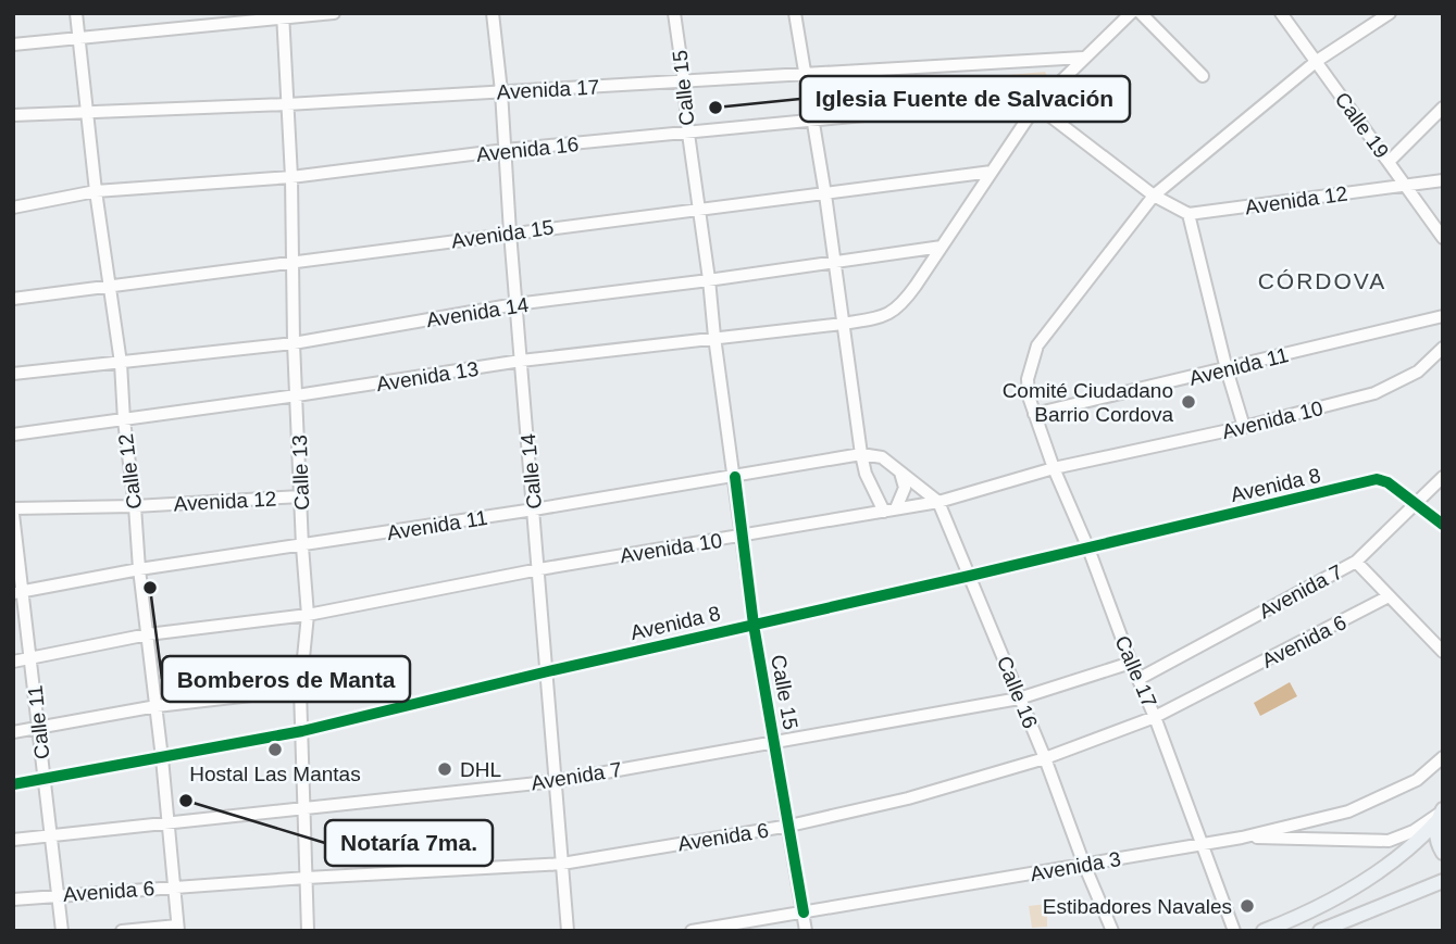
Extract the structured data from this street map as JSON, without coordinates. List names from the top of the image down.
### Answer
{
  "streets": {
    "street": [
      "Calle 15",
      "Avenida 17",
      "Calle 19",
      "Avenida 16",
      "Avenida 12",
      "Avenida 15",
      "Avenida 14",
      "Avenida 11",
      "Avenida 13",
      "Avenida 10",
      "Calle 12",
      "Calle 14",
      "Calle 13",
      "Avenida 8",
      "Avenida 7",
      "Avenida 6",
      "Calle 17",
      "Calle 16",
      "Calle 11",
      "Avenida 3"
    ]
  },
  "crossings": [
    ["Calle 15", "Avenida 17"],
    ["Calle 15", "Avenida 16"],
    ["Calle 15", "Avenida 15"],
    ["Calle 15", "Avenida 14"],
    ["Calle 15", "Avenida 11"],
    ["Calle 15", "Avenida 13"],
    ["Calle 15", "Avenida 10"],
    ["Calle 15", "Avenida 8"],
    ["Calle 15", "Avenida 7"],
    ["Calle 15", "Avenida 6"],
    ["Calle 15", "Avenida 3"],
    ["Avenida 17", "Avenida 13"],
    ["Avenida 17", "Calle 12"],
    ["Avenida 17", "Calle 14"],
    ["Avenida 17", "Calle 13"],
    ["Calle 19", "Avenida 12"],
    ["Calle 19", "Calle 17"],
    ["Avenida 16", "Avenida 13"],
    ["Avenida 16", "Calle 12"],
    ["Avenida 16", "Calle 14"],
    ["Avenida 16", "Calle 13"],
    ["Avenida 12", "Calle 12"],
    ["Avenida 12", "Calle 13"],
    ["Avenida 12", "Calle 11"],
    ["Avenida 15", "Avenida 13"],
    ["Avenida 15", "Calle 12"],
    ["Avenida 15", "Calle 14"],
    ["Avenida 15", "Calle 13"],
    ["Avenida 14", "Avenida 13"],
    ["Avenida 14", "Calle 12"],
    ["Avenida 14", "Calle 14"],
    ["Avenida 14", "Calle 13"],
    ["Avenida 11", "Calle 12"],
    ["Avenida 11", "Calle 14"],
    ["Avenida 11", "Calle 13"],
    ["Avenida 11", "Calle 17"],
    ["Avenida 11", "Calle 16"],
    ["Avenida 11", "Calle 11"],
    ["Avenida 13", "Calle 12"],
    ["Avenida 13", "Calle 14"],
    ["Avenida 13", "Calle 13"],
    ["Avenida 10", "Calle 12"],
    ["Avenida 10", "Calle 14"],
    ["Avenida 10", "Calle 13"],
    ["Avenida 10", "Calle 17"],
    ["Avenida 10", "Calle 16"],
    ["Avenida 10", "Calle 11"],
    ["Calle 12", "Avenida 8"],
    ["Calle 12", "Avenida 7"],
    ["Calle 12", "Avenida 6"],
    ["Calle 14", "Avenida 8"],
    ["Calle 14", "Avenida 7"],
    ["Calle 14", "Avenida 6"],
    ["Calle 13", "Avenida 8"],
    ["Calle 13", "Avenida 7"],
    ["Calle 13", "Avenida 6"],
    ["Avenida 8", "Avenida 7"],
    ["Avenida 8", "Calle 17"],
    ["Avenida 8", "Calle 16"],
    ["Avenida 8", "Calle 11"],
    ["Avenida 7", "Calle 17"],
    ["Avenida 7", "Calle 16"],
    ["Avenida 7", "Calle 11"],
    ["Avenida 6", "Calle 17"],
    ["Avenida 6", "Calle 16"],
    ["Avenida 6", "Calle 11"],
    ["Calle 17", "Avenida 3"],
    ["Calle 16", "Avenida 3"]
  ],
  "districts": ["CÓRDOVA"],
  "places": [
    "Iglesia Fuente de Salvación",
    "Comité Ciudadano Barrio Cordova",
    "Bomberos de Manta",
    "Hostal Las Mantas",
    "DHL",
    "Notaría 7ma.",
    "Estibadores Navales"
  ]
}
